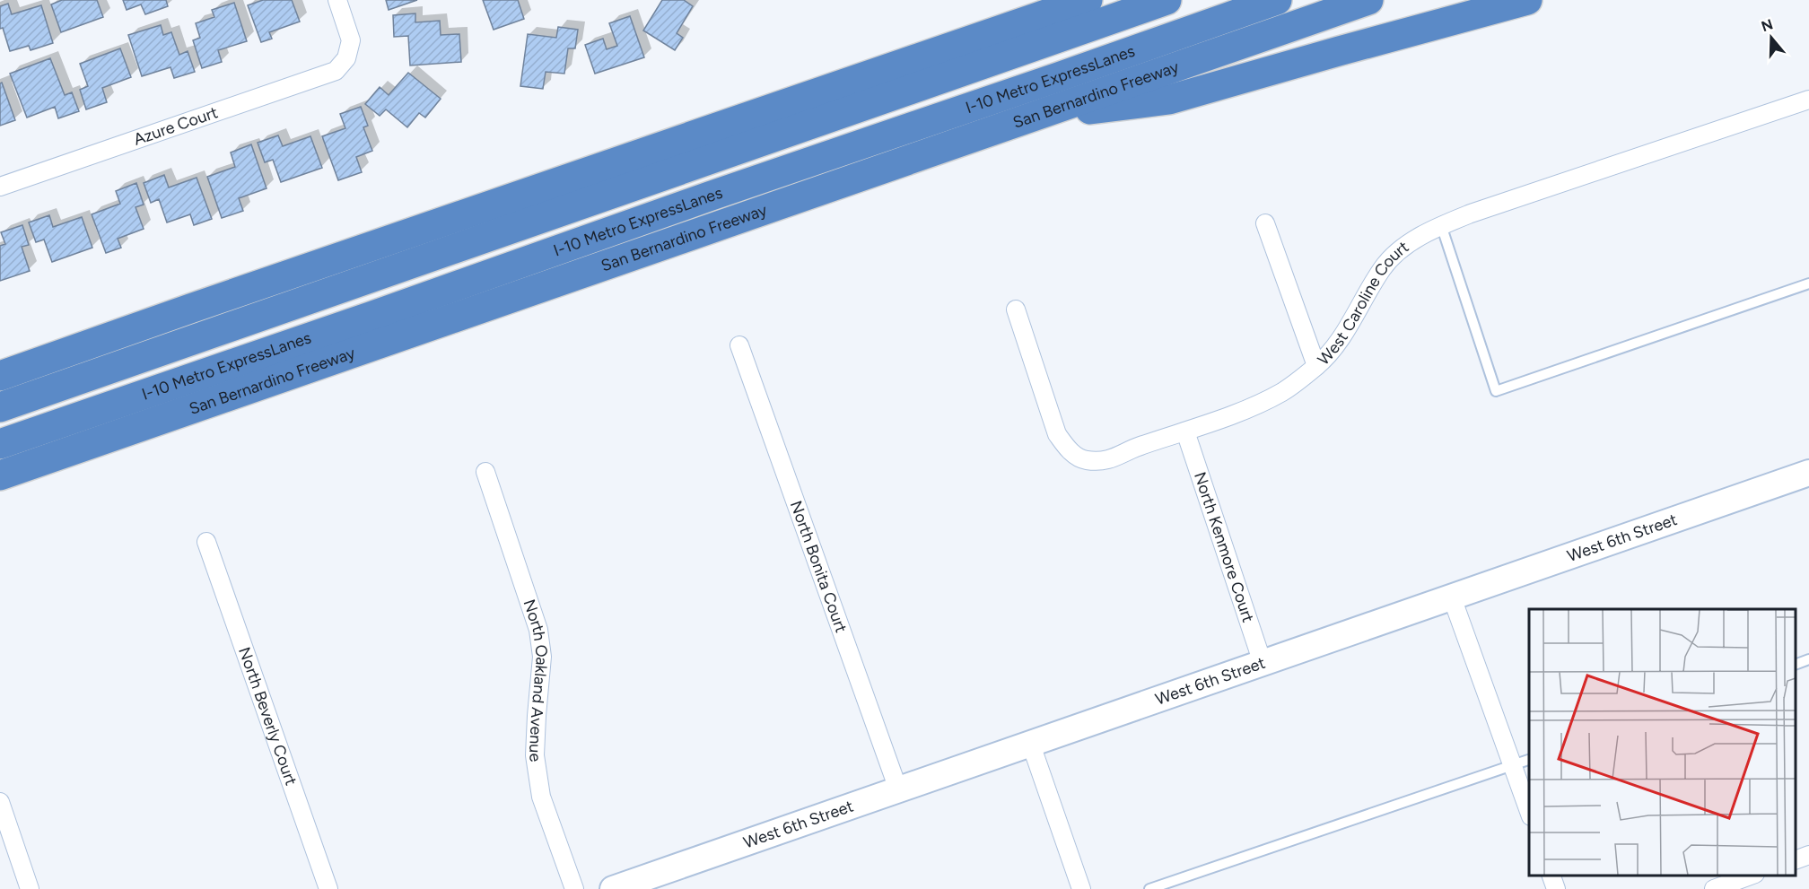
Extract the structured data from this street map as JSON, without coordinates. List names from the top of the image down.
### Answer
{
  "streets": {
    "highway": ["I-10 Metro ExpressLanes", "San Bernardino Freeway"],
    "street": [
      "Azure Court",
      "West Caroline Court",
      "West 6th Street",
      "North Kenmore Court",
      "North Bonita Court",
      "North Oakland Avenue",
      "North Beverly Court"
    ]
  },
  "crossings": [
    ["West Caroline Court", "North Kenmore Court"],
    ["West 6th Street", "North Kenmore Court"],
    ["West 6th Street", "North Bonita Court"]
  ],
  "north": "top"
}
